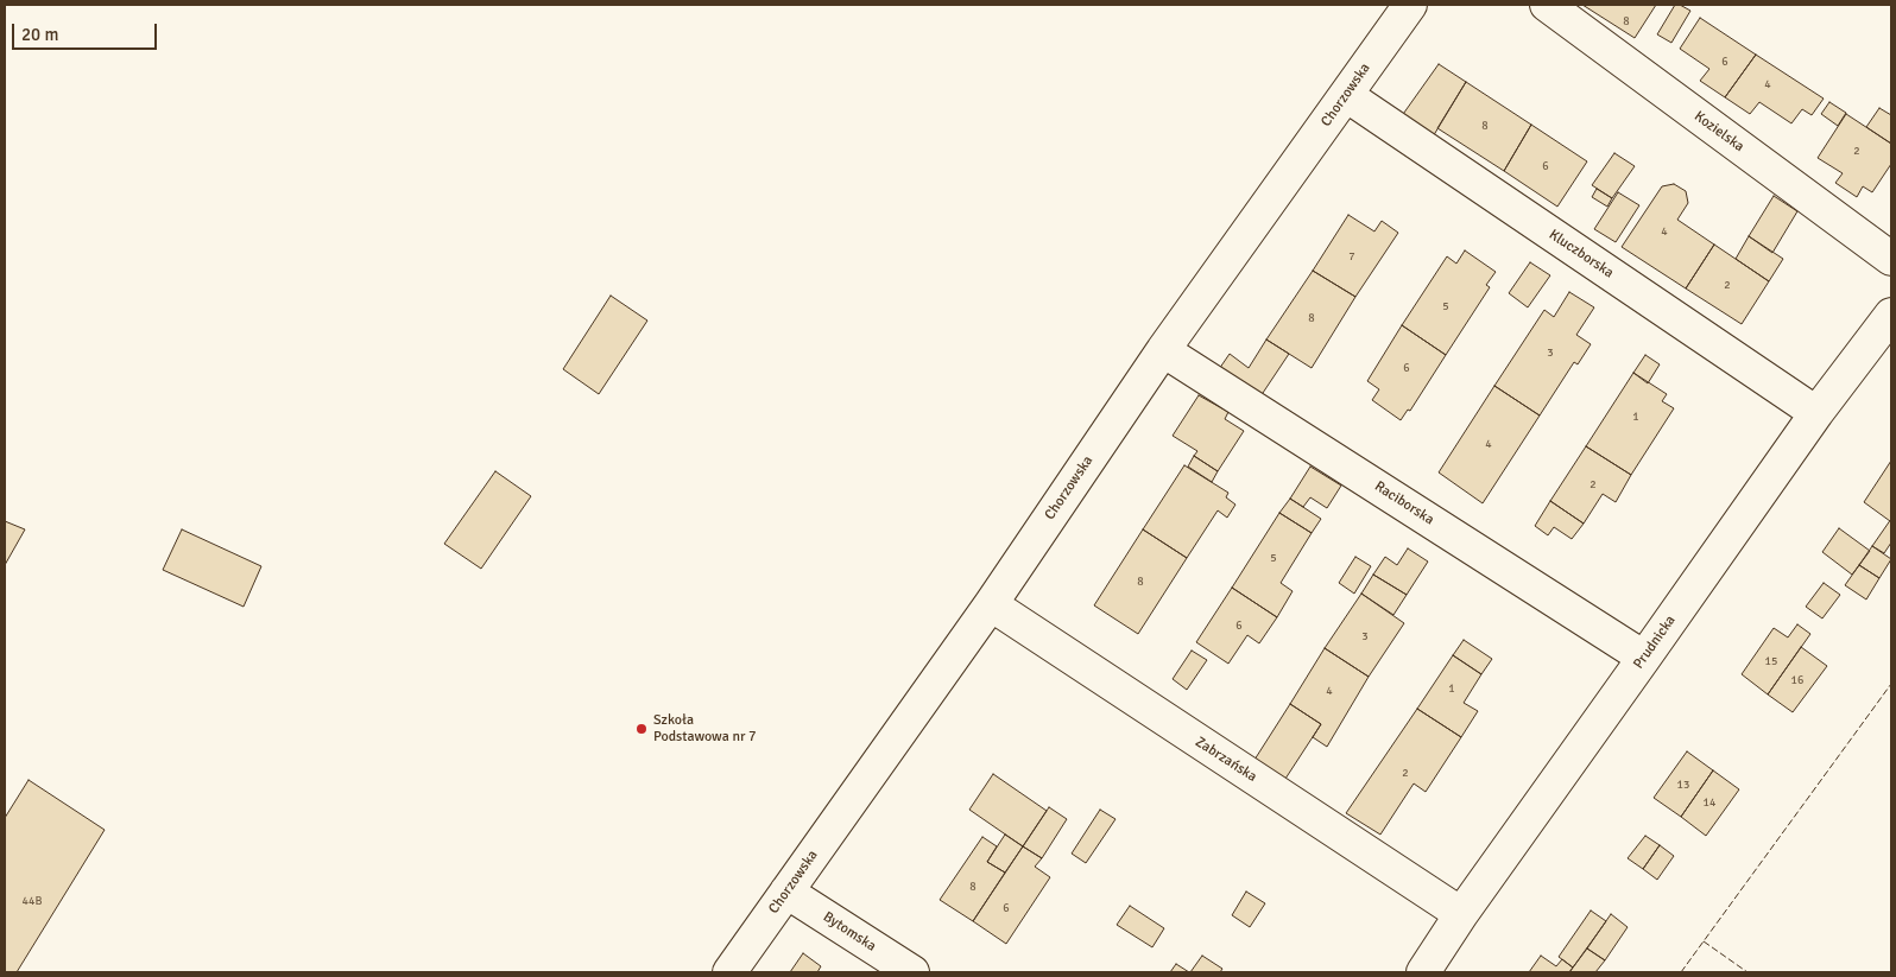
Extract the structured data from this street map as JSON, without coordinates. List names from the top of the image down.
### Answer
{
  "streets": {
    "street": [
      "Chorzowska",
      "Kozielska",
      "Kluczborska",
      "Raciborska",
      "Prudnicka",
      "Zabrzańska",
      "Bytomska"
    ]
  },
  "crossings": [
    ["Chorzowska", "Kluczborska"],
    ["Chorzowska", "Raciborska"],
    ["Chorzowska", "Zabrzańska"],
    ["Chorzowska", "Bytomska"],
    ["Kluczborska", "Prudnicka"],
    ["Raciborska", "Prudnicka"],
    ["Prudnicka", "Zabrzańska"]
  ],
  "places": ["Szkoła Podstawowa nr 7"],
  "house_numbers": [
    "8",
    "6",
    "4",
    "8",
    "2",
    "6",
    "4",
    "7",
    "2",
    "5",
    "8",
    "3",
    "6",
    "1",
    "4",
    "2",
    "5",
    "8",
    "6",
    "3",
    "15",
    "16",
    "1",
    "4",
    "2",
    "13",
    "14",
    "8",
    "44B",
    "6"
  ],
  "scale_bar": "20 m"
}
